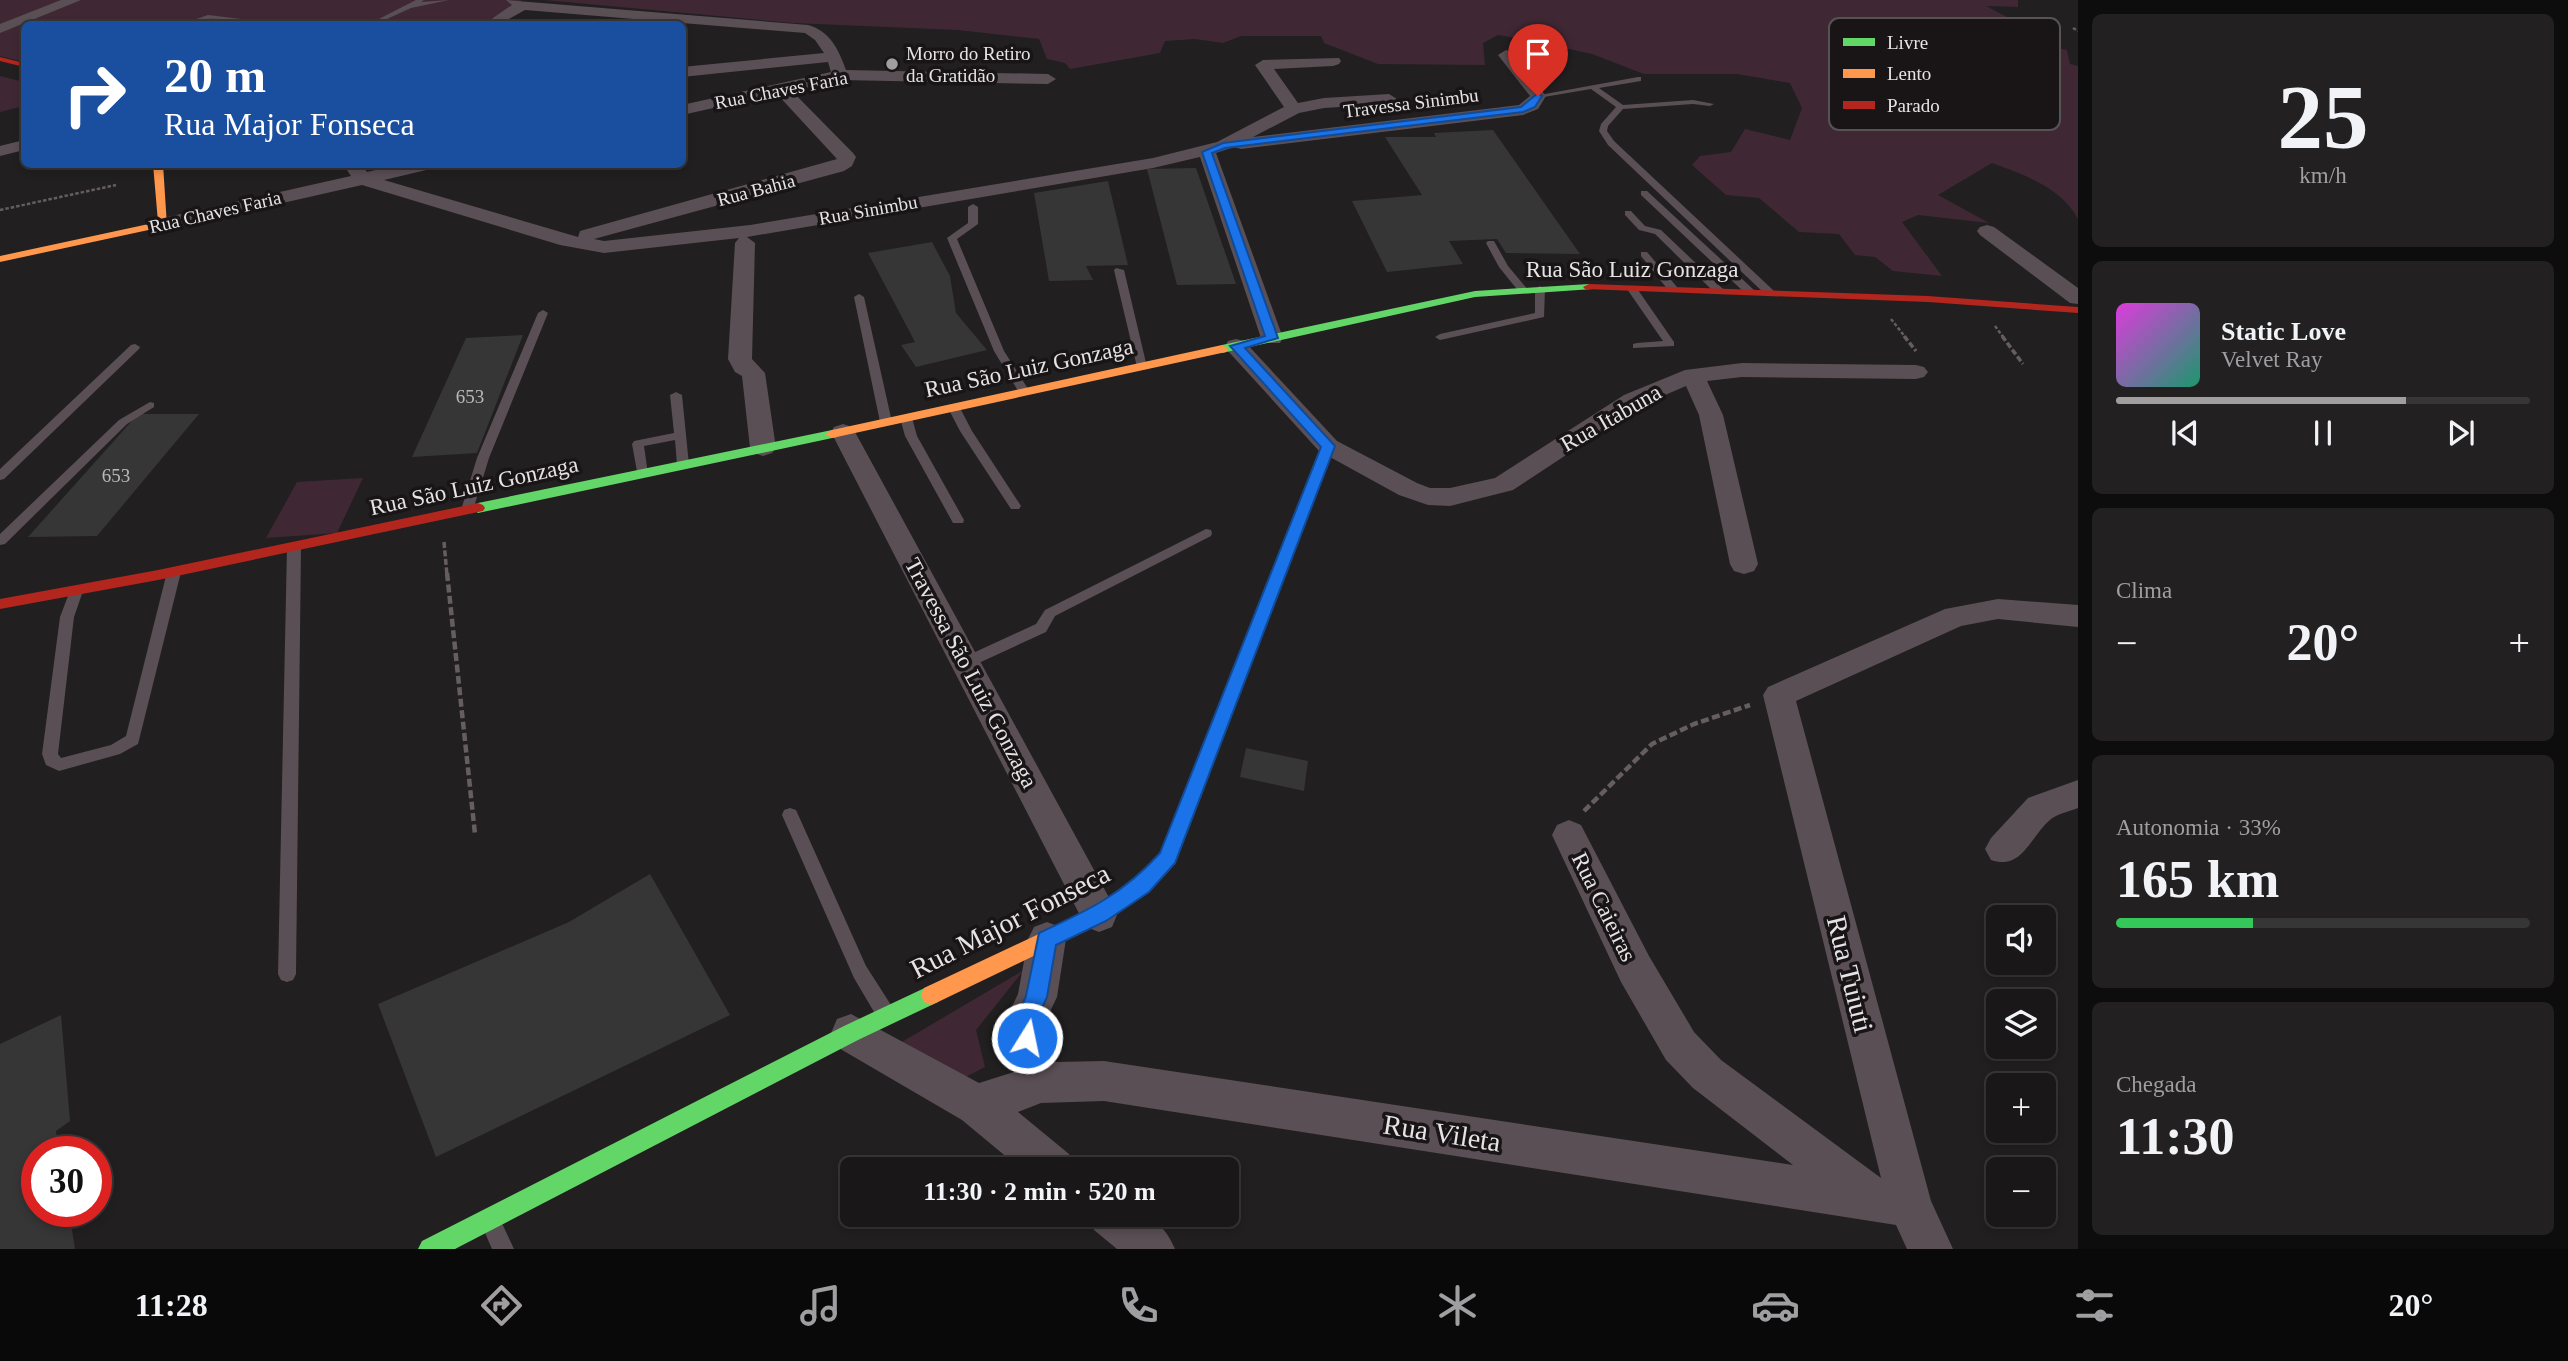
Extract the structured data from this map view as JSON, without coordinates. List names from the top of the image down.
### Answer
{
  "streets": {
    "main road": ["Rua Chaves Faria", "Rua São Luiz Gonzaga", "Rua Major Fonseca"],
    "street": [
      "Travessa Sinimbu",
      "Rua Bahia",
      "Rua Sinimbu",
      "Rua Itabuna",
      "Travessa São Luiz Gonzaga",
      "Rua Caieiras",
      "Rua Tuiuti",
      "Rua Vileta"
    ]
  },
  "crossings": [
    ["Rua Chaves Faria", "Rua Bahia"],
    ["Rua Chaves Faria", "Rua Sinimbu"],
    ["Travessa Sinimbu", "Rua Sinimbu"],
    ["Rua Bahia", "Rua Sinimbu"],
    ["Rua São Luiz Gonzaga", "Travessa São Luiz Gonzaga"],
    ["Rua Itabuna", "Rua Major Fonseca"],
    ["Travessa São Luiz Gonzaga", "Rua Major Fonseca"],
    ["Rua Caieiras", "Rua Tuiuti"],
    ["Rua Caieiras", "Rua Vileta"],
    ["Rua Tuiuti", "Rua Vileta"]
  ],
  "places": ["Morro do Retiro da Gratidão"],
  "house_numbers": ["653", "653"],
  "legend": ["Livre", "Lento", "Parado"],
  "page": {
    "tile": [
      ["25", "km/h"],
      "Clima",
      ["Autonomia · 33%", "165 km"],
      ["Chegada", "11:30"]
    ],
    "turn": ["20 m", "Rua Major Fonseca"],
    "song": ["Static Love", "Velvet Ray"],
    "heat": ["−", "20°", "+"],
    "map_buttons": ["+", "−"],
    "limit": "30",
    "trip": "11:30 · 2 min · 520 m",
    "tabs": ["11:28", "20°"]
  }
}
